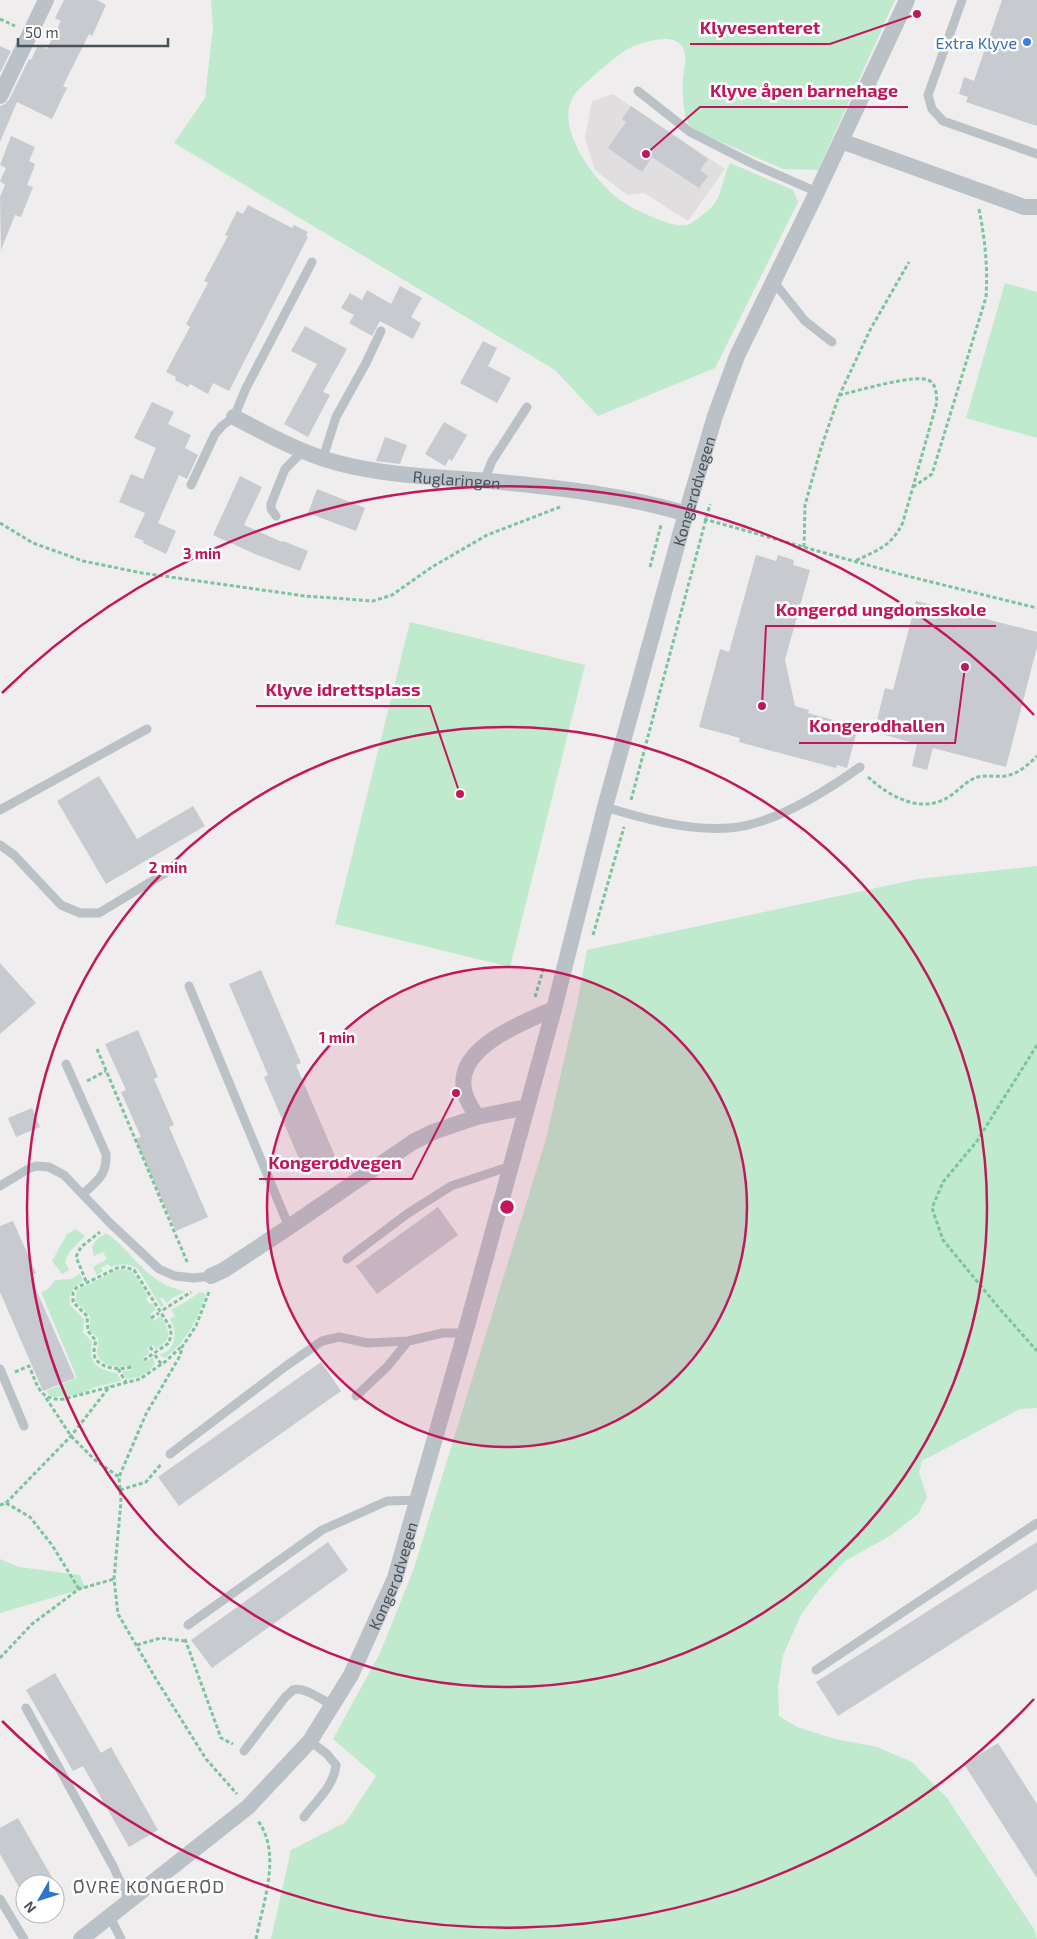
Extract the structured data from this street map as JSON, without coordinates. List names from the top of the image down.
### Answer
{
  "streets": {
    "street": ["Ruglaringen", "Kongerødvegen"]
  },
  "crossings": [
    ["Ruglaringen", "Kongerødvegen"]
  ],
  "districts": ["ØVRE KONGERØD"],
  "places": [
    "Klyvesenteret",
    "Extra Klyve",
    "Klyve åpen barnehage",
    "Kongerødhallen",
    "Kongerød ungdomsskole",
    "Klyve idrettsplass",
    "Kongerødvegen"
  ],
  "scale_bar": "50 m",
  "north": "bottom left",
  "rings": ["3 min", "2 min", "1 min"]
}
